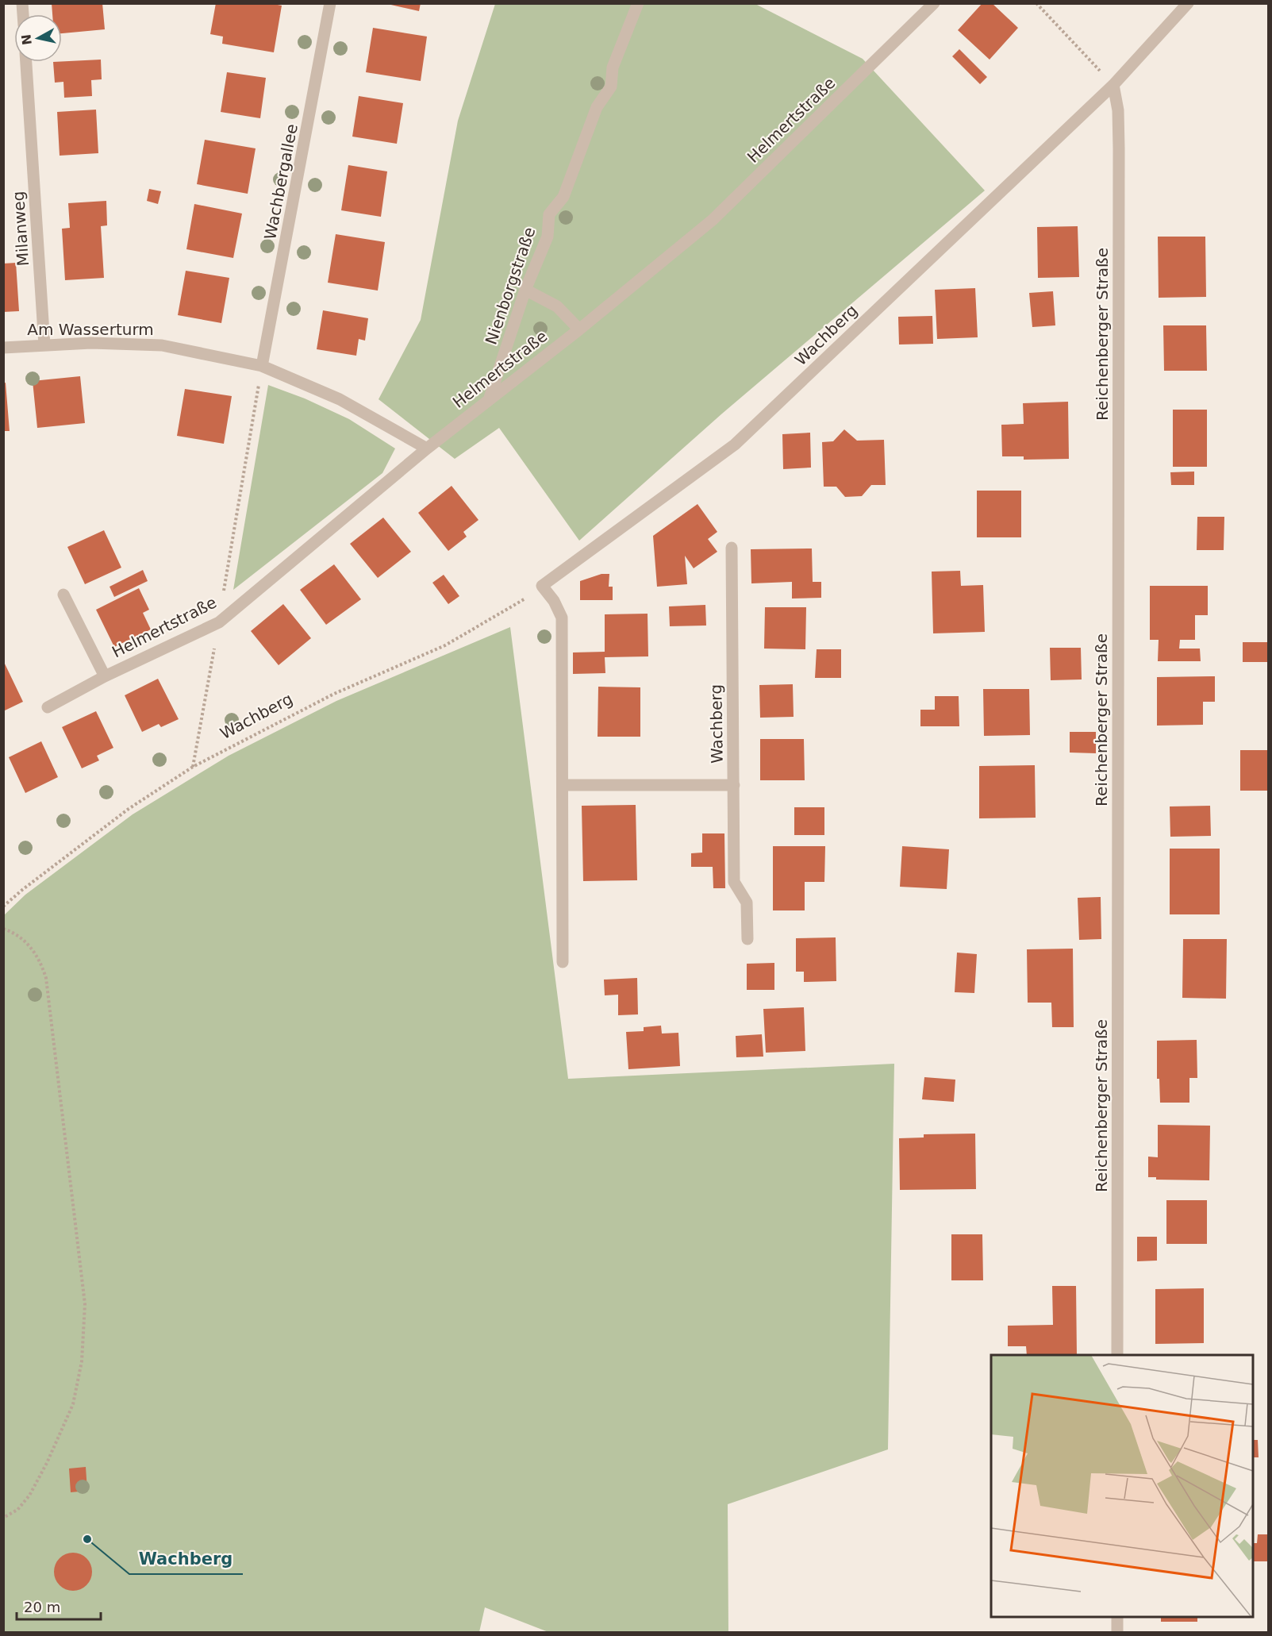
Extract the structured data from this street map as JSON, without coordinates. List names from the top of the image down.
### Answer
{
  "streets": {
    "street": [
      "Helmertstraße",
      "Wachbergallee",
      "Milanweg",
      "Nienborgstraße",
      "Am Wasserturm",
      "Reichenberger Straße",
      "Wachberg"
    ]
  },
  "crossings": [
    ["Helmertstraße", "Nienborgstraße"],
    ["Helmertstraße", "Am Wasserturm"],
    ["Wachbergallee", "Am Wasserturm"],
    ["Milanweg", "Am Wasserturm"],
    ["Reichenberger Straße", "Wachberg"]
  ],
  "places": ["Wachberg"],
  "scale_bar": "20 m",
  "north": "left"
}
